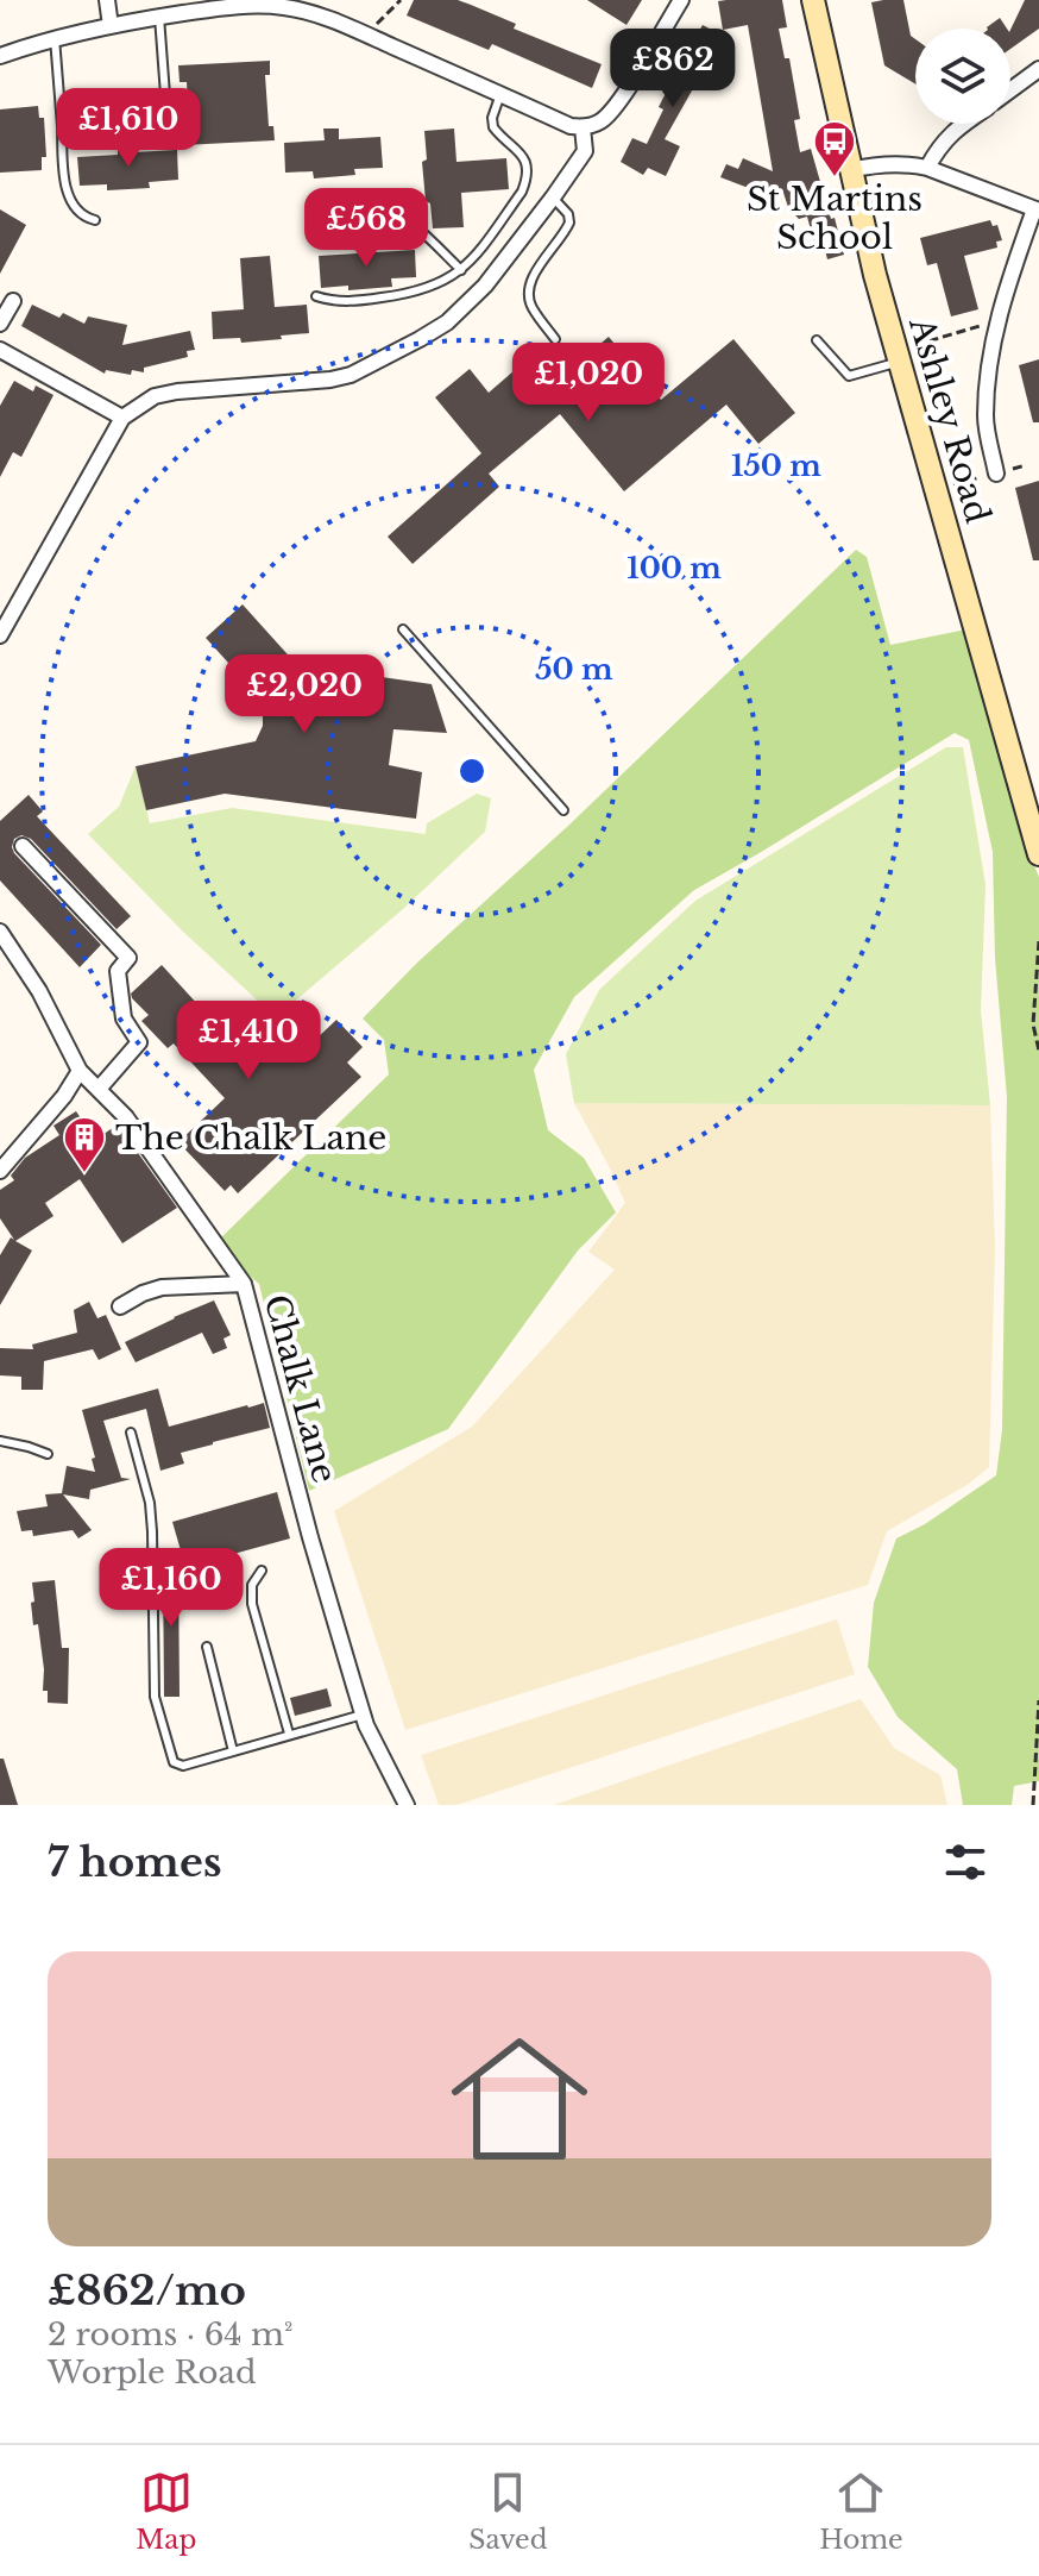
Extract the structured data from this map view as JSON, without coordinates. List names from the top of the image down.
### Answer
{
  "streets": {
    "main road": ["Ashley Road"],
    "street": ["Chalk Lane"]
  },
  "places": {
    "bus stop": ["St Martins School"],
    "building": ["The Chalk Lane"]
  },
  "page": {
    "price": [
      "£862",
      "£1,610",
      "£568",
      "£1,020",
      "£2,020",
      "£1,410",
      "£1,160"
    ],
    "heading": "7 homes",
    "list": [
      {
        "name": "£862/mo",
        "note": "2 rooms · 64 m² · Worple Road"
      }
    ],
    "tabs": ["Map", "Saved", "Home"]
  },
  "rings": ["150 m", "100 m", "50 m"]
}
